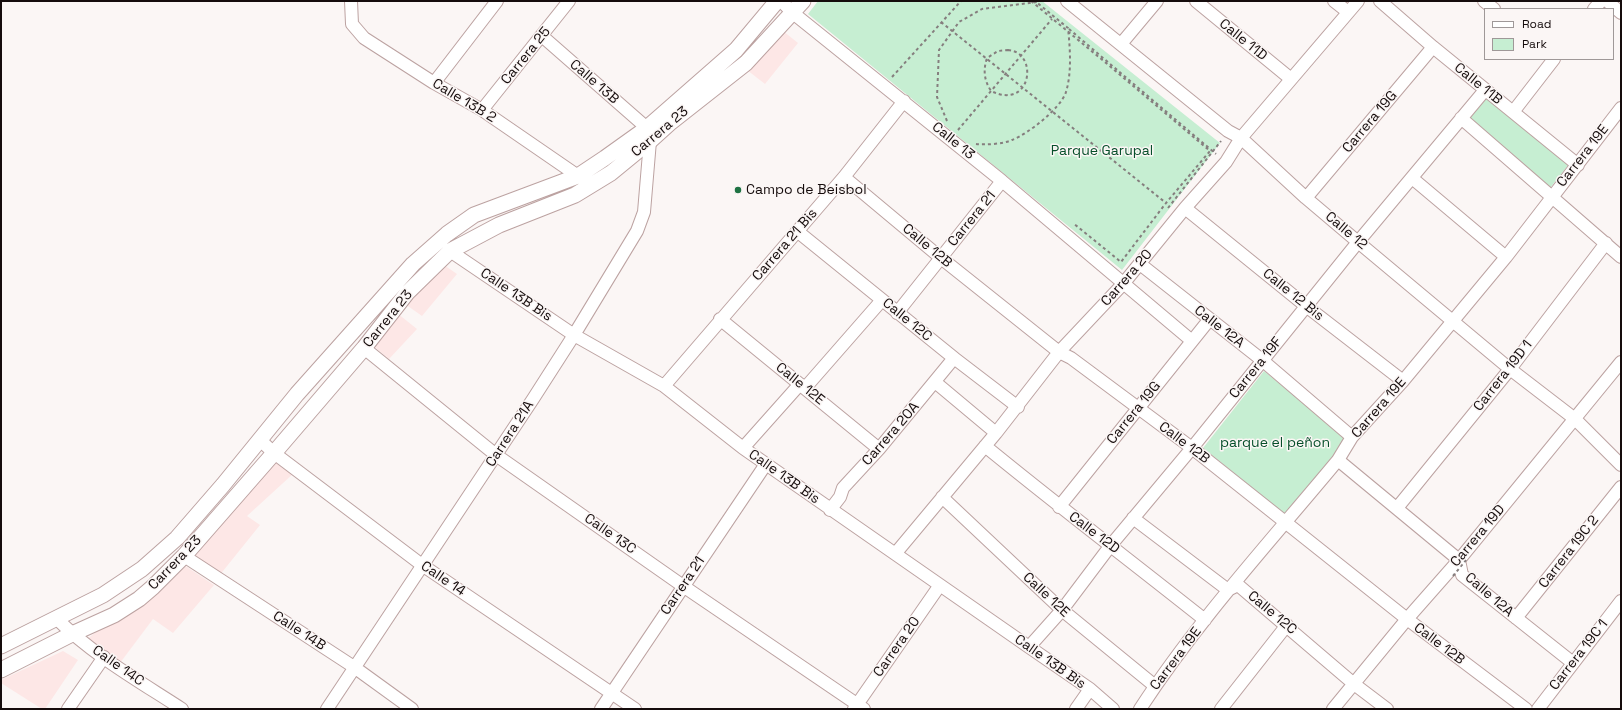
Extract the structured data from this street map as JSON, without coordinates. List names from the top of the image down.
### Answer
{
  "streets": {
    "main road": ["Carrera 23"],
    "street": [
      "Calle 11D",
      "Carrera 25",
      "Calle 13B",
      "Calle 11B",
      "Calle 13B 2",
      "Carrera 19G",
      "Calle 13",
      "Carrera 19E",
      "Carrera 21",
      "Calle 12",
      "Carrera 21 Bis",
      "Calle 12B",
      "Carrera 20",
      "Calle 13B Bis",
      "Calle 12 Bis",
      "Calle 12C",
      "Calle 12A",
      "Carrera 19F",
      "Carrera 19D 1",
      "Calle 12E",
      "Carrera 21A",
      "Carrera 20A",
      "Calle 12D",
      "Calle 13C",
      "Carrera 19D",
      "Carrera 19C 2",
      "Calle 14",
      "Calle 14B",
      "Carrera 19C 1",
      "Calle 14C"
    ]
  },
  "crossings": [
    ["Calle 11D", "Carrera 20"],
    ["Carrera 25", "Calle 13B"],
    ["Carrera 25", "Calle 13B 2"],
    ["Calle 13B", "Carrera 23"],
    ["Calle 13B", "Carrera 21A"],
    ["Calle 11B", "Carrera 19G"],
    ["Calle 11B", "Carrera 19E"],
    ["Calle 11B", "Carrera 19F"],
    ["Calle 13B 2", "Carrera 23"],
    ["Carrera 19G", "Calle 13"],
    ["Carrera 19G", "Calle 12"],
    ["Carrera 19G", "Calle 12B"],
    ["Carrera 19G", "Calle 12A"],
    ["Carrera 19G", "Calle 12D"],
    ["Carrera 23", "Calle 13"],
    ["Carrera 23", "Calle 13B Bis"],
    ["Carrera 23", "Carrera 21A"],
    ["Carrera 23", "Calle 13C"],
    ["Carrera 23", "Calle 14"],
    ["Carrera 23", "Calle 14B"],
    ["Carrera 23", "Calle 14C"],
    ["Calle 13", "Carrera 21"],
    ["Calle 13", "Carrera 21 Bis"],
    ["Calle 13", "Carrera 20"],
    ["Carrera 19E", "Calle 12"],
    ["Carrera 19E", "Calle 12B"],
    ["Carrera 19E", "Calle 12 Bis"],
    ["Carrera 19E", "Calle 12C"],
    ["Carrera 19E", "Calle 12A"],
    ["Carrera 19E", "Calle 12E"],
    ["Carrera 19E", "Calle 12D"],
    ["Carrera 21", "Calle 12B"],
    ["Carrera 21", "Calle 13B Bis"],
    ["Carrera 21", "Calle 12C"],
    ["Carrera 21", "Calle 13C"],
    ["Carrera 21", "Calle 14"],
    ["Calle 12", "Carrera 20"],
    ["Calle 12", "Carrera 19F"],
    ["Calle 12", "Carrera 19D 1"],
    ["Calle 12", "Carrera 19D"],
    ["Carrera 21 Bis", "Calle 12B"],
    ["Carrera 21 Bis", "Calle 13B Bis"],
    ["Carrera 21 Bis", "Calle 12C"],
    ["Carrera 21 Bis", "Calle 12E"],
    ["Calle 12B", "Carrera 20"],
    ["Calle 12B", "Carrera 19F"],
    ["Calle 12B", "Carrera 19D"],
    ["Carrera 20", "Calle 13B Bis"],
    ["Carrera 20", "Calle 12 Bis"],
    ["Carrera 20", "Calle 12C"],
    ["Carrera 20", "Calle 12A"],
    ["Carrera 20", "Calle 12E"],
    ["Carrera 20", "Calle 12D"],
    ["Carrera 20", "Calle 13C"],
    ["Calle 13B Bis", "Carrera 19F"],
    ["Calle 13B Bis", "Carrera 21A"],
    ["Calle 13B Bis", "Carrera 20A"],
    ["Calle 12 Bis", "Carrera 19F"],
    ["Calle 12C", "Carrera 19F"],
    ["Calle 12C", "Carrera 20A"],
    ["Calle 12C", "Carrera 19D"],
    ["Calle 12A", "Carrera 19F"],
    ["Calle 12A", "Carrera 19D 1"],
    ["Calle 12A", "Carrera 19D"],
    ["Calle 12A", "Carrera 19C 2"],
    ["Calle 12A", "Carrera 19C 1"],
    ["Carrera 19F", "Calle 12E"],
    ["Carrera 19F", "Calle 12D"],
    ["Calle 12E", "Carrera 20A"],
    ["Carrera 21A", "Calle 13C"],
    ["Carrera 21A", "Calle 14"],
    ["Carrera 21A", "Calle 14B"]
  ],
  "parks": ["Parque Garupal", "parque el peñon"],
  "places": ["Campo de Beisbol"],
  "legend": ["Road", "Park"]
}
